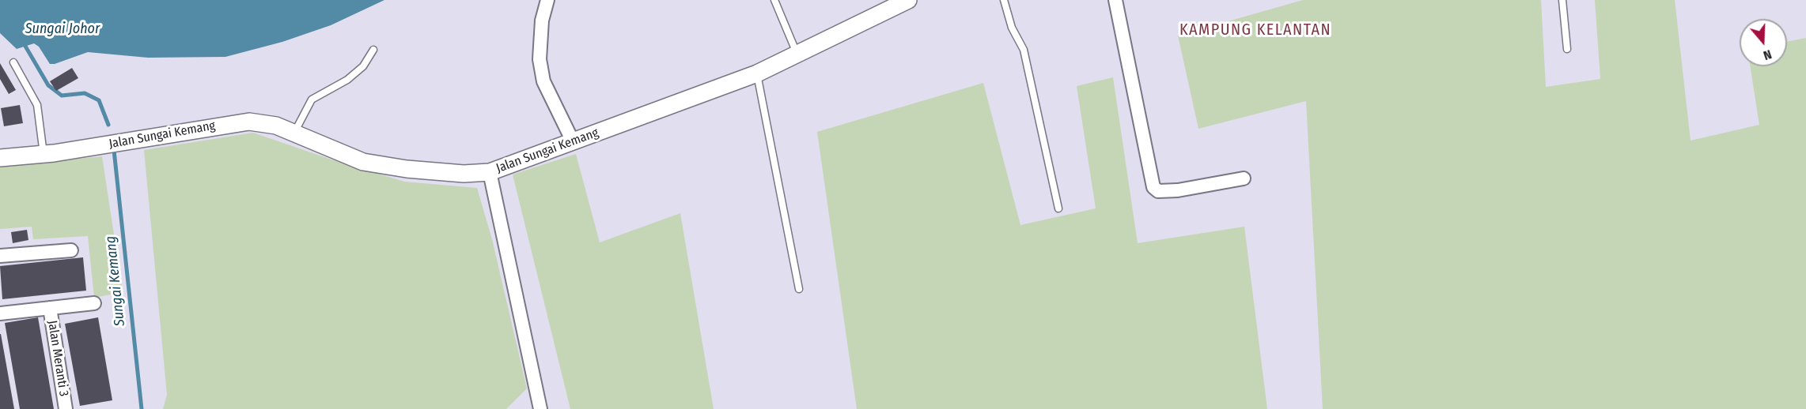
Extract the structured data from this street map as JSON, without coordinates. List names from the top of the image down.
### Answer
{
  "streets": {
    "street": ["Jalan Sungai Kemang", "Jalan Meranti 3"]
  },
  "districts": ["KAMPUNG KELANTAN"],
  "water": ["Sungai Johor", "Sungai Kemang"],
  "north": "bottom"
}
